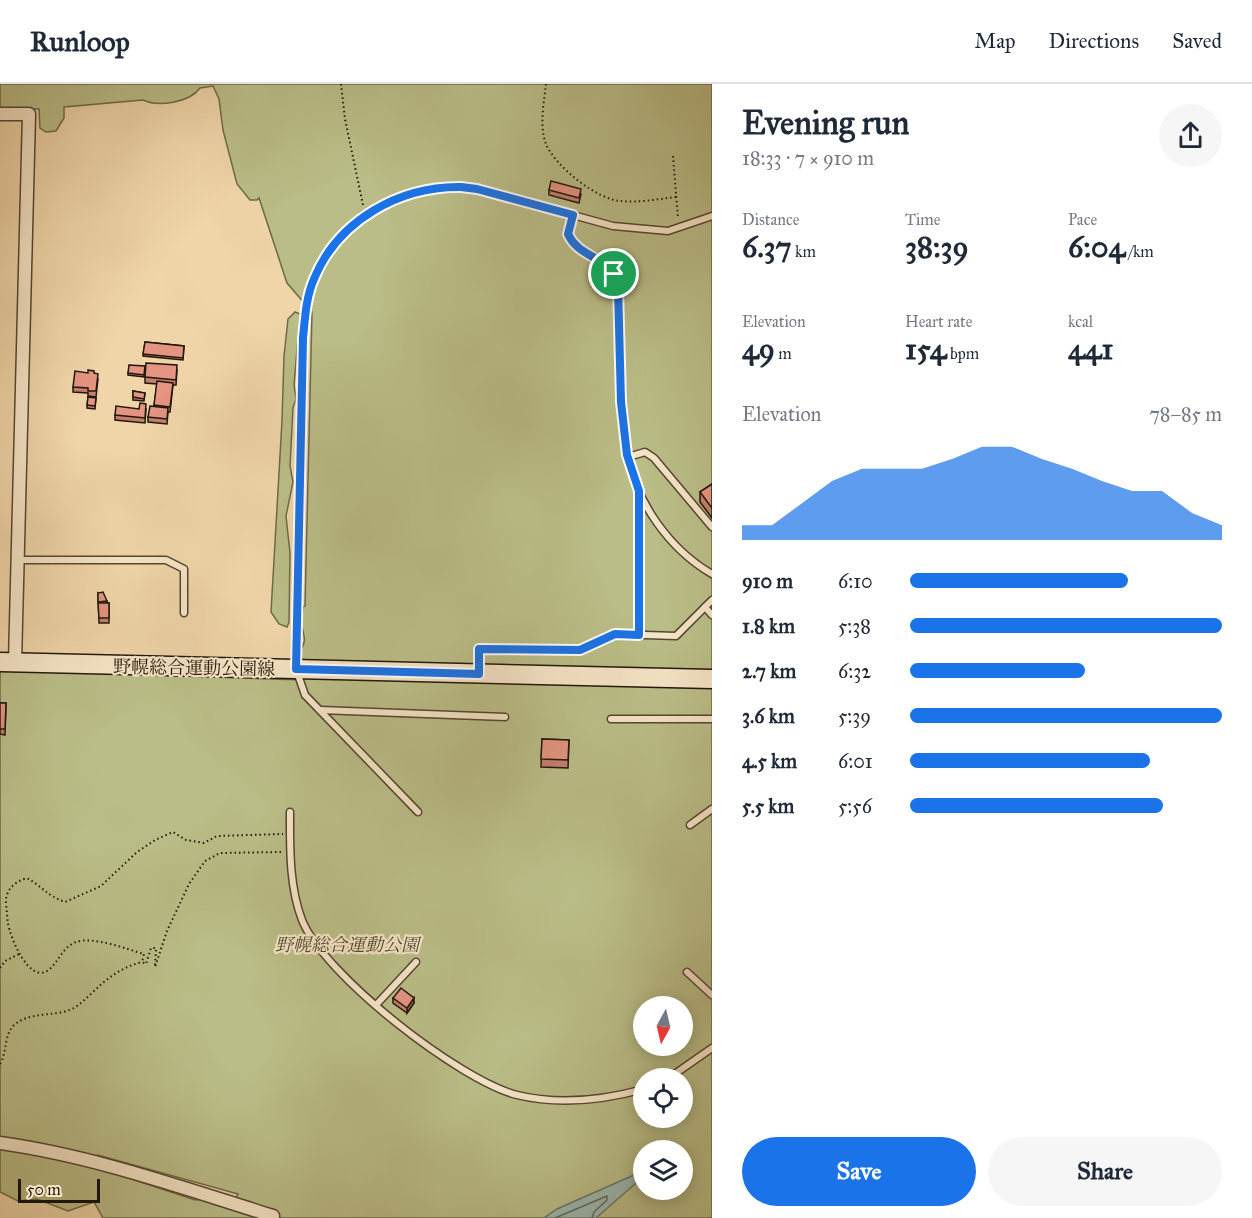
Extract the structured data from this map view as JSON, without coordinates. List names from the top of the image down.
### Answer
{
  "streets": {
    "main road": ["野幌総合運動公園線"]
  },
  "parks": ["野幌総合運動公園"],
  "scale_bar": "50 m",
  "north": "bottom",
  "page": {
    "header": "Runloop",
    "nav": ["Map", "Directions", "Saved"],
    "heading": ["Evening run", "18:33 · 7 × 910 m"],
    "stats": [
      ["Distance", "6.37 km"],
      ["Time", "38:39"],
      ["Pace", "6:04 /km"],
      ["Elevation", "49 m"],
      ["Heart rate", "154 bpm"],
      ["kcal", "441"]
    ],
    "chart": ["Elevation", "78–85 m"],
    "list": [
      {
        "name": "910 m",
        "note": "6:10"
      },
      {
        "name": "1.8 km",
        "note": "5:38"
      },
      {
        "name": "2.7 km",
        "note": "6:32"
      },
      {
        "name": "3.6 km",
        "note": "5:39"
      },
      {
        "name": "4.5 km",
        "note": "6:01"
      },
      {
        "name": "5.5 km",
        "note": "5:56"
      }
    ],
    "buttons": ["Save", "Share"],
    "scale": "50 m"
  }
}
